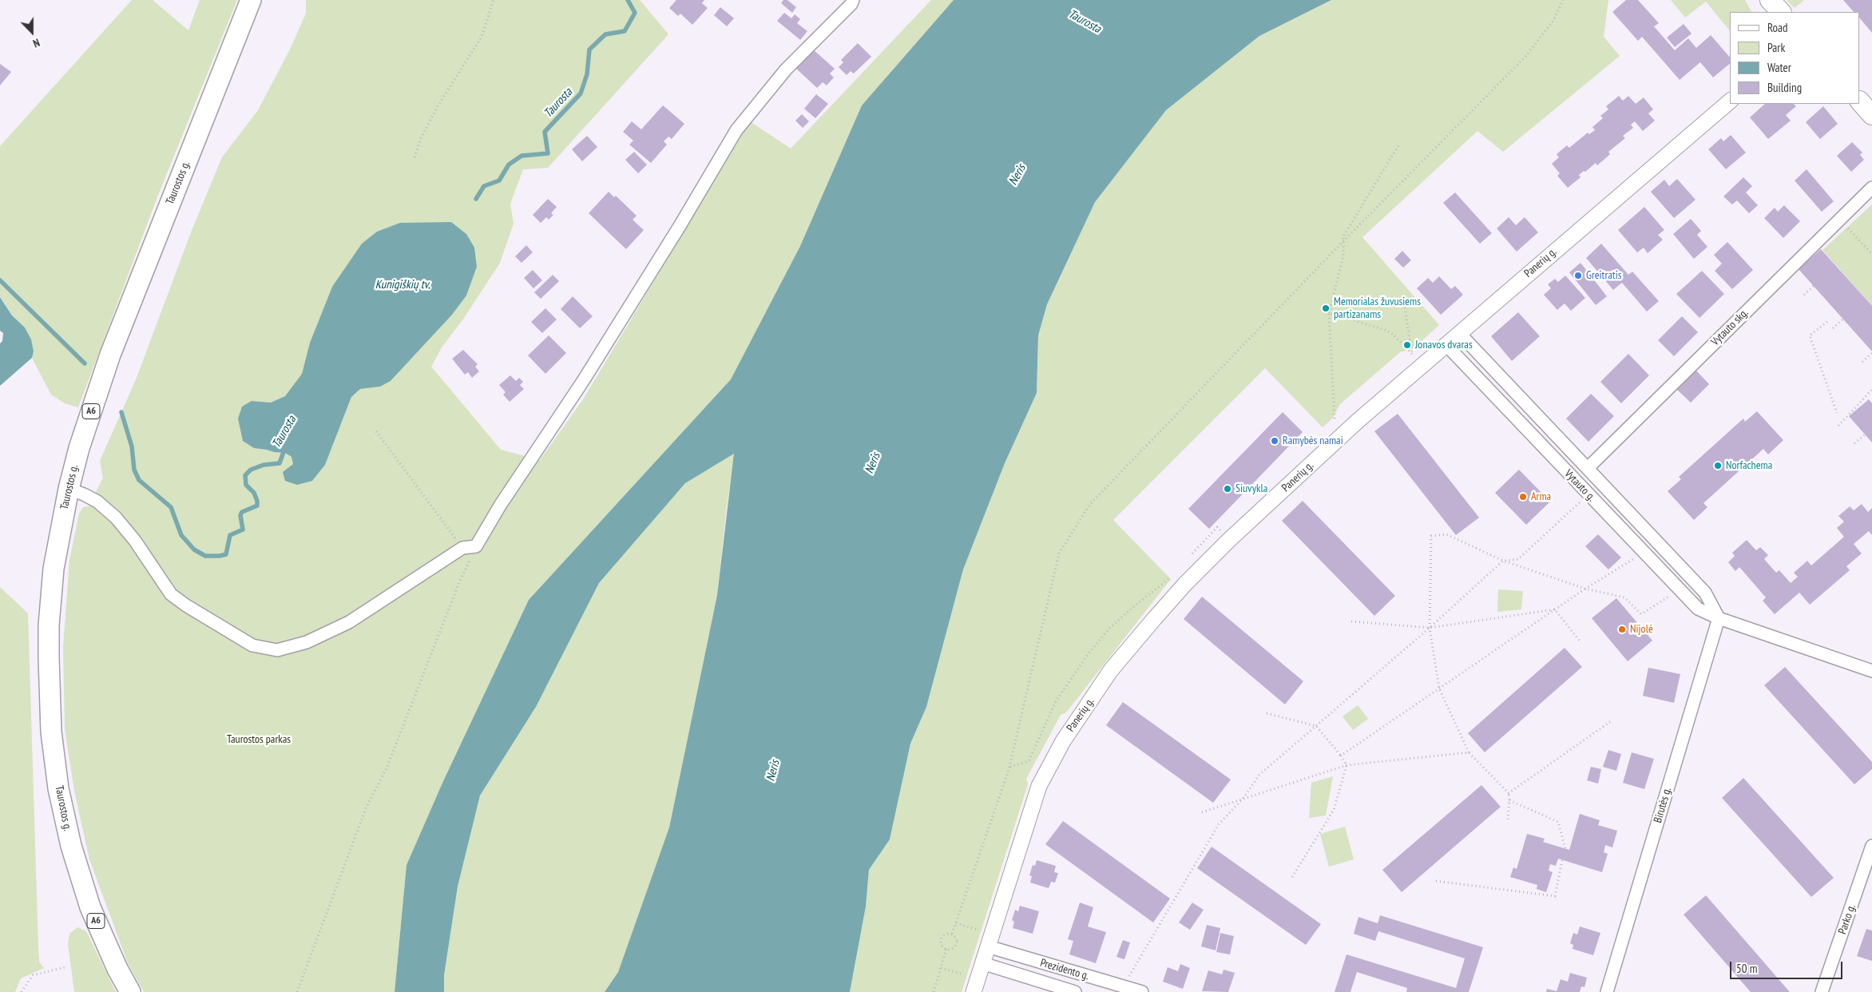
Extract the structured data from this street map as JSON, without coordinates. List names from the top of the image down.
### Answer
{
  "streets": {
    "highway": ["Taurostos g.", "A6"],
    "street": [
      "Panerių g.",
      "Vytauto skg.",
      "Vytauto g.",
      "Birutės g.",
      "Parko g.",
      "Prezidento g."
    ]
  },
  "crossings": [
    ["Panerių g.", "Vytauto g."],
    ["Panerių g.", "Prezidento g."],
    ["Vytauto skg.", "Vytauto g."],
    ["Vytauto g.", "Birutės g."]
  ],
  "water": ["Taurosta", "Neris", "Kunigiškių tv."],
  "parks": ["Taurostos parkas"],
  "places": [
    "Greitratis",
    "Memorialas žuvusiems partizanams",
    "Jonavos dvaras",
    "Ramybės namai",
    "Norfachema",
    "Siuvykla",
    "Arma",
    "Nijolė"
  ],
  "legend": [
    "Road",
    "Park",
    "Water",
    "Building"
  ],
  "scale_bar": "50 m",
  "north": "bottom"
}
